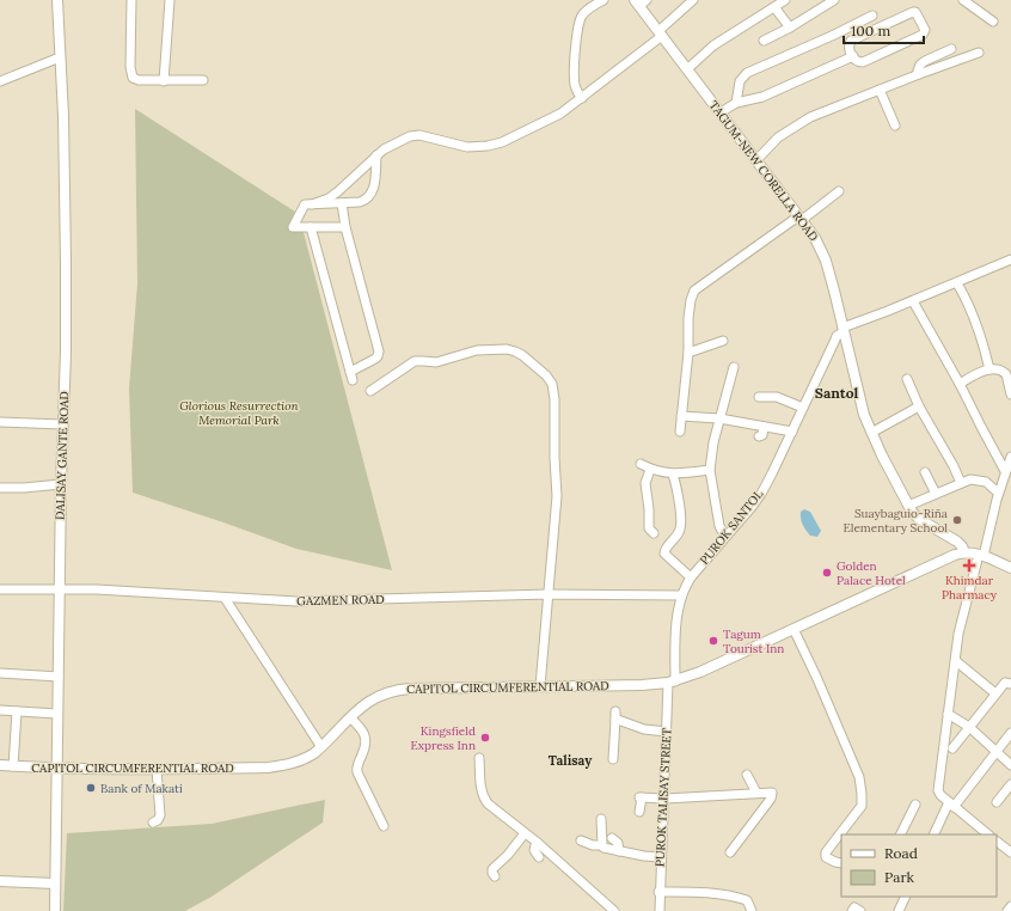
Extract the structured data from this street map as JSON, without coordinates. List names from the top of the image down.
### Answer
{
  "streets": {
    "main road": ["TAGUM-NEW CORELLA ROAD", "DALISAY GANTE ROAD", "CAPITOL CIRCUMFERENTIAL ROAD"],
    "street": ["PUROK SANTOL", "GAZMEN ROAD", "PUROK TALISAY STREET"]
  },
  "crossings": [
    ["TAGUM-NEW CORELLA ROAD", "PUROK SANTOL"],
    ["TAGUM-NEW CORELLA ROAD", "CAPITOL CIRCUMFERENTIAL ROAD"],
    ["DALISAY GANTE ROAD", "GAZMEN ROAD"],
    ["DALISAY GANTE ROAD", "CAPITOL CIRCUMFERENTIAL ROAD"],
    ["PUROK SANTOL", "GAZMEN ROAD"],
    ["PUROK SANTOL", "CAPITOL CIRCUMFERENTIAL ROAD"],
    ["PUROK SANTOL", "PUROK TALISAY STREET"],
    ["CAPITOL CIRCUMFERENTIAL ROAD", "PUROK TALISAY STREET"]
  ],
  "districts": ["Santol", "Talisay"],
  "parks": ["Glorious Resurrection Memorial Park"],
  "places": {
    "other": [
      "Suaybaguio-Riña Elementary School",
      "Golden Palace Hotel",
      "Tagum Tourist Inn",
      "Kingsfield Express Inn",
      "Bank of Makati"
    ],
    "health": ["Khimdar Pharmacy"]
  },
  "legend": ["Road", "Park"],
  "scale_bar": "100 m"
}
